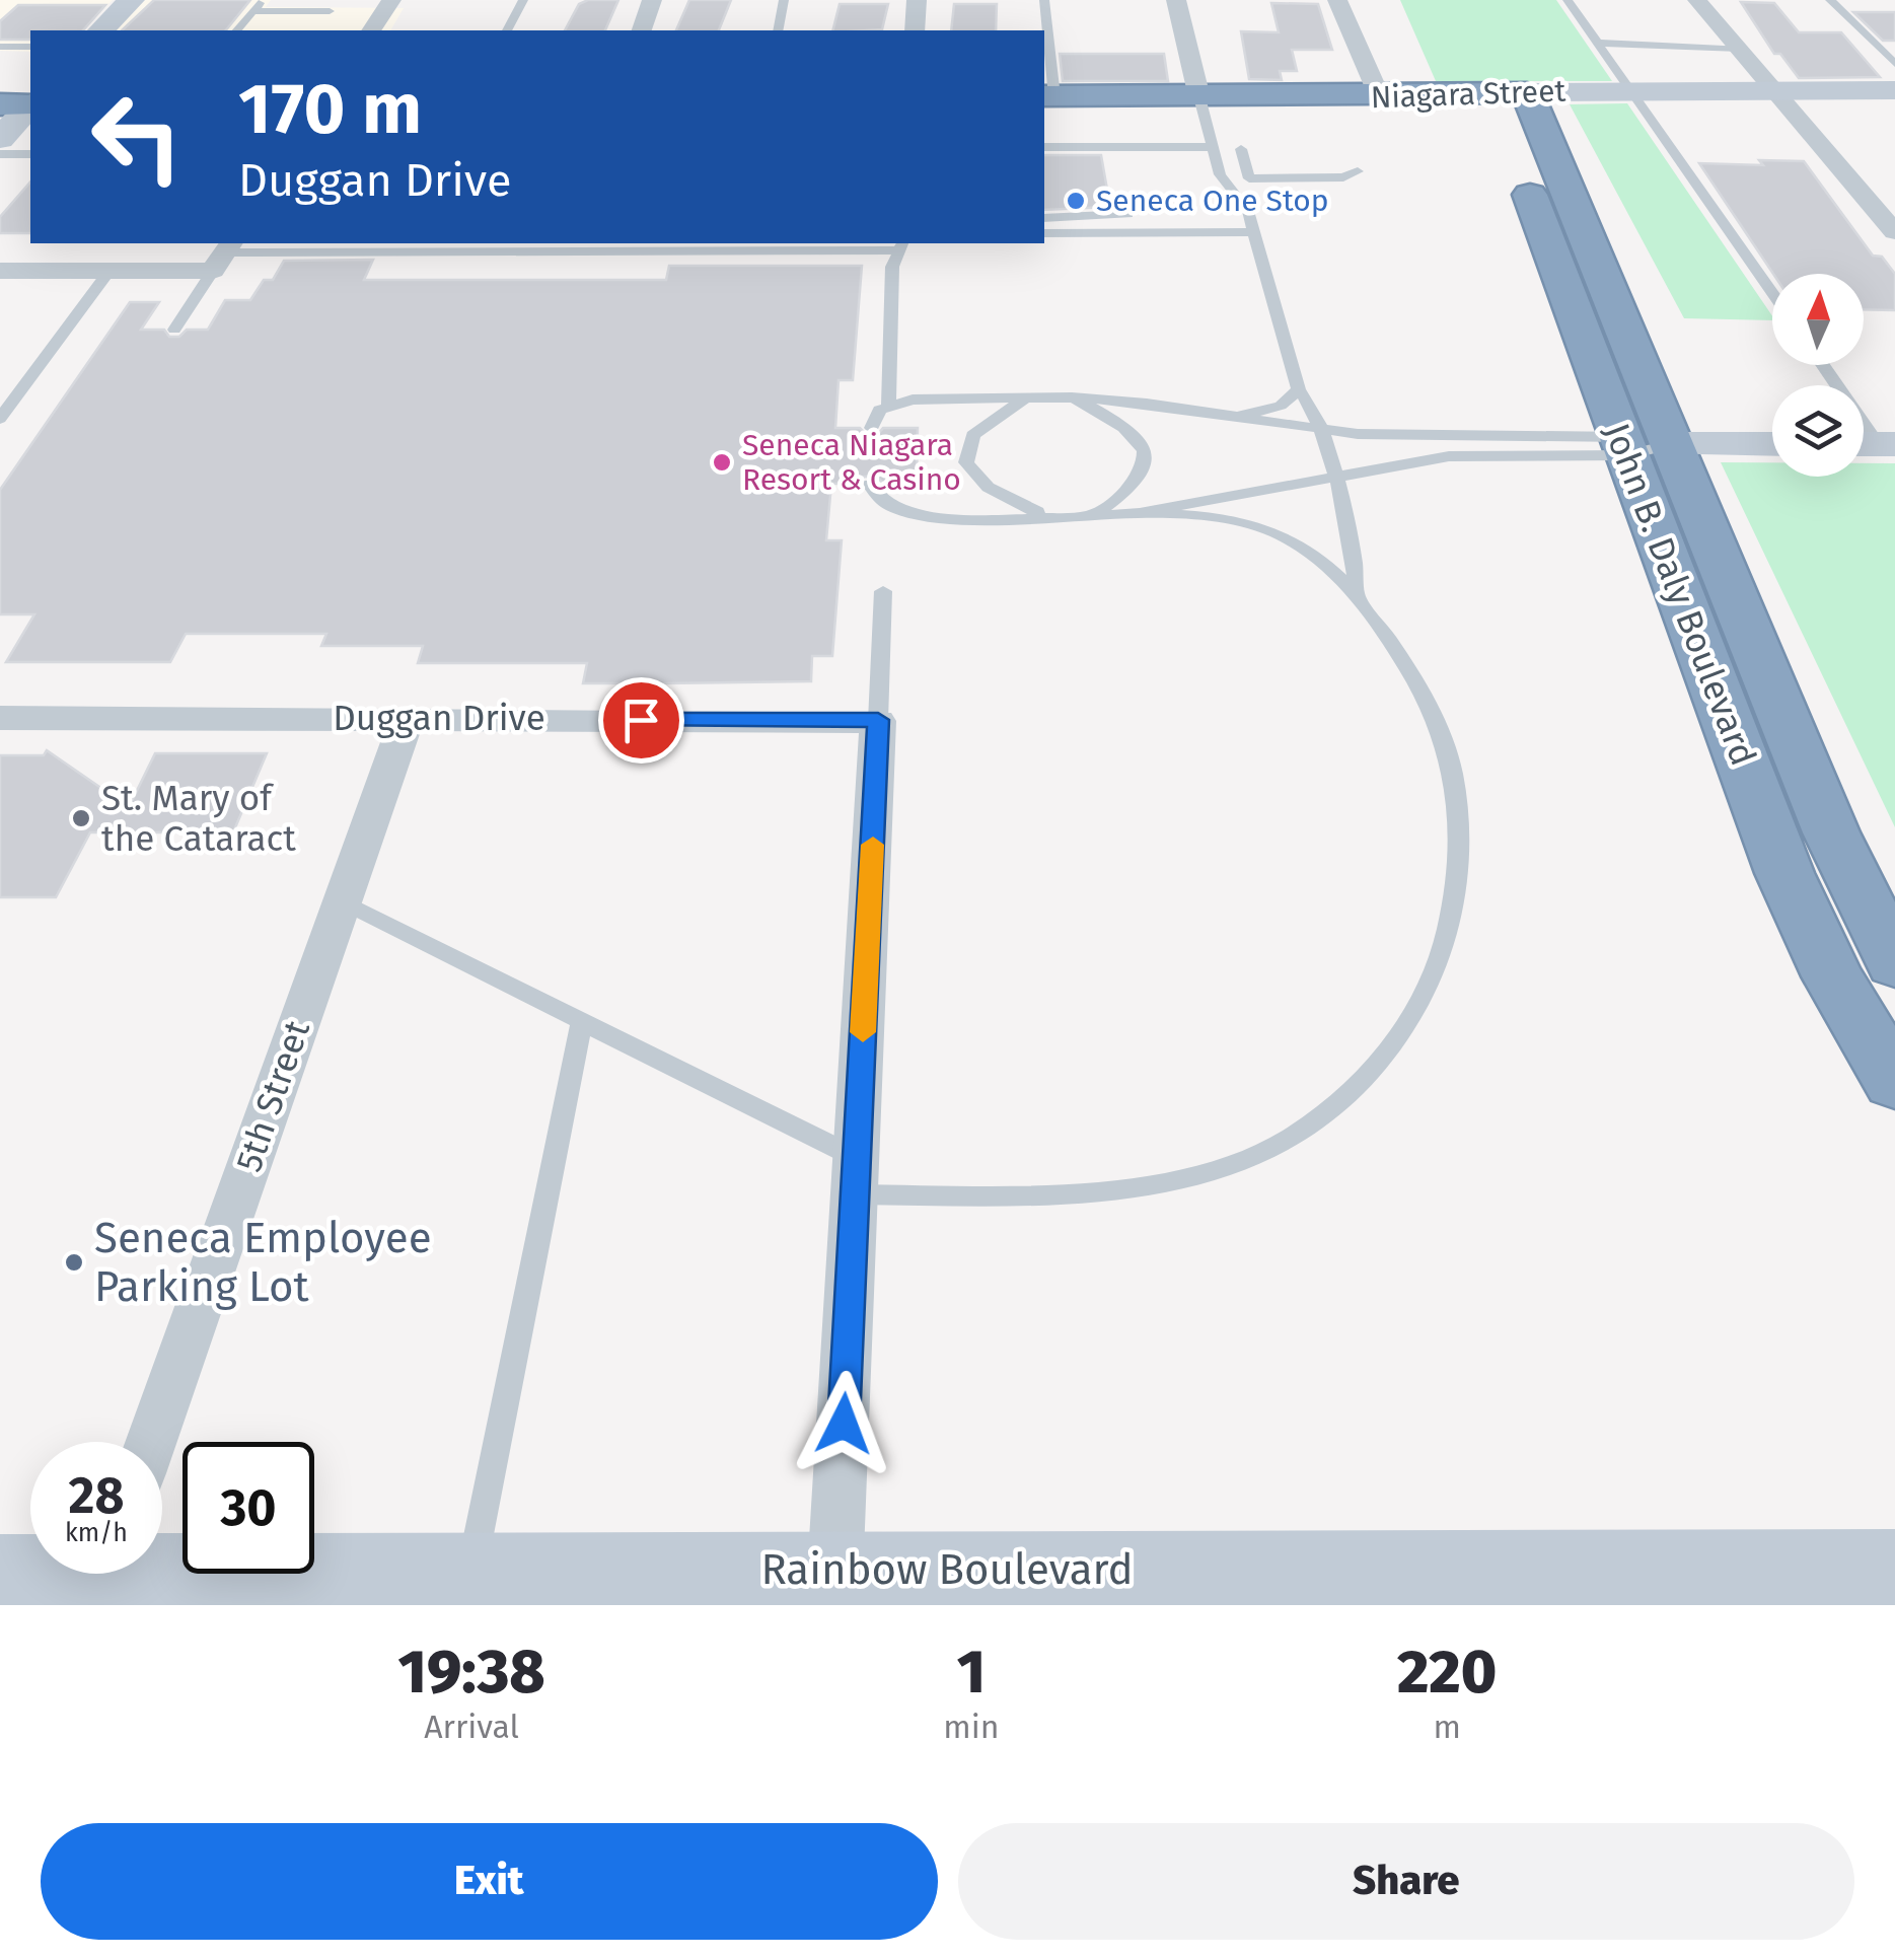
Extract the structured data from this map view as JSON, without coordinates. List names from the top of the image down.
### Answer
{
  "streets": {
    "highway": ["Niagara Street", "John B. Daly Boulevard"],
    "main road": ["Rainbow Boulevard"],
    "street": ["Duggan Drive", "5th Street"]
  },
  "crossings": [
    ["Niagara Street", "John B. Daly Boulevard"],
    ["Duggan Drive", "5th Street"]
  ],
  "places": [
    "Seneca One Stop",
    "Seneca Niagara Resort & Casino",
    "St. Mary of the Cataract",
    "Seneca Employee Parking Lot"
  ],
  "north": "top",
  "page": {
    "turn": ["170 m", "Duggan Drive"],
    "speed": "28 km/h",
    "limit": "30",
    "eta": [
      "19:38",
      "Arrival",
      "1",
      "min",
      "220",
      "m"
    ],
    "buttons": ["Exit", "Share"]
  }
}
